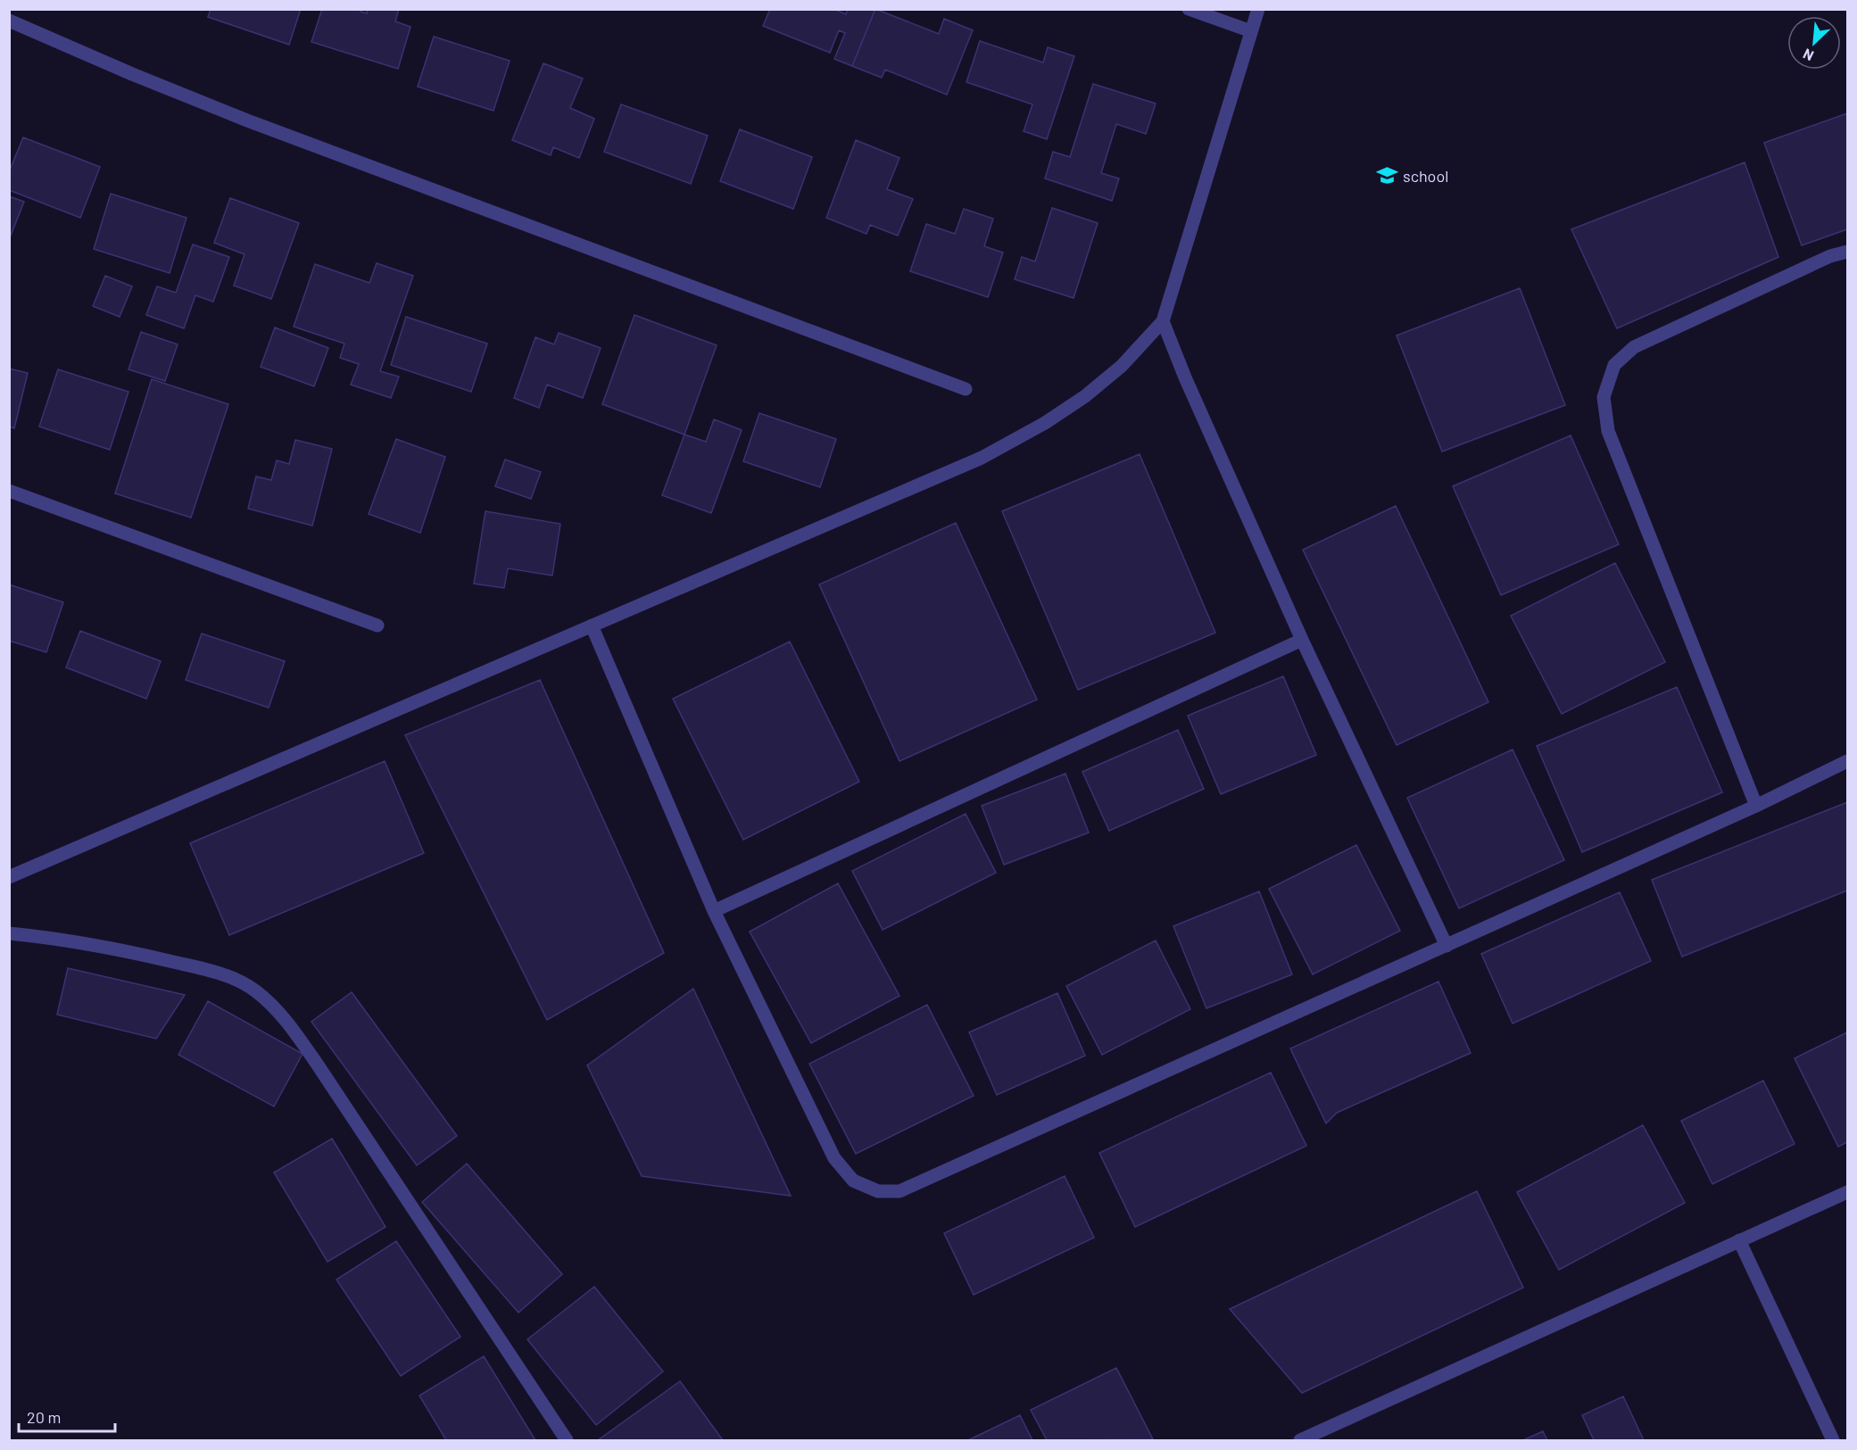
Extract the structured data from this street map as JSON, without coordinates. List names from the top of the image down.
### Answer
{
  "places": {
    "school or university": ["school"]
  },
  "scale_bar": "20 m",
  "north": "bottom left"
}
